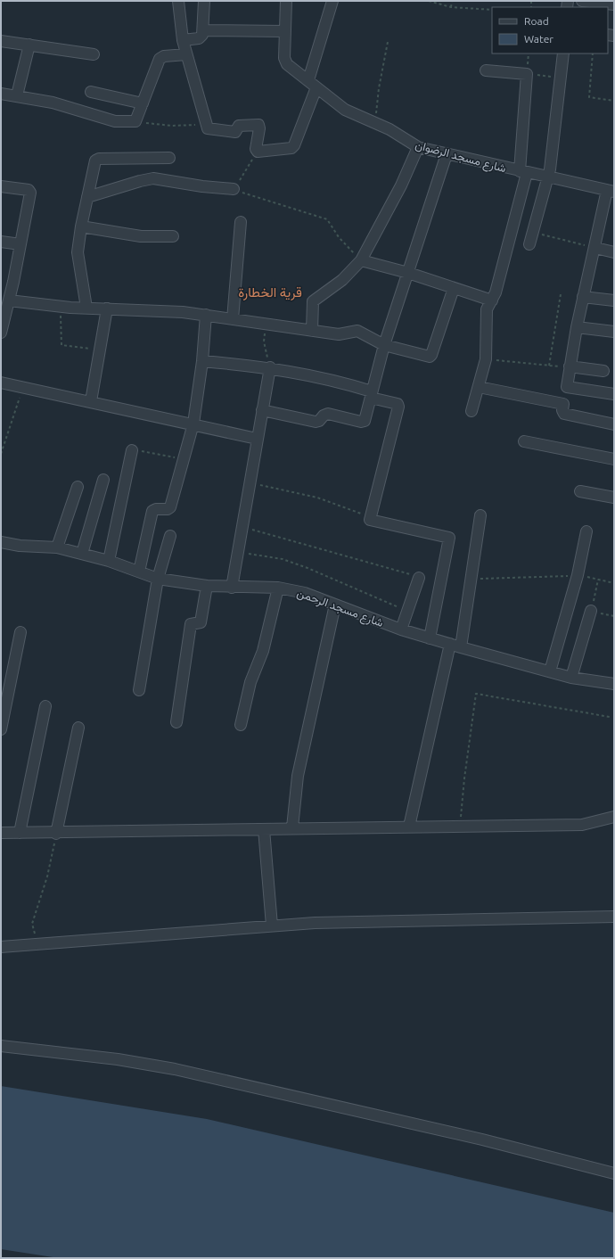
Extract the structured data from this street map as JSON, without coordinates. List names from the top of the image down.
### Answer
{
  "streets": {
    "street": ["شارع مسجد الرضوان", "شارع مسجد الرحمن"]
  },
  "districts": ["قرية الخطارة"],
  "legend": ["Road", "Water"]
}
